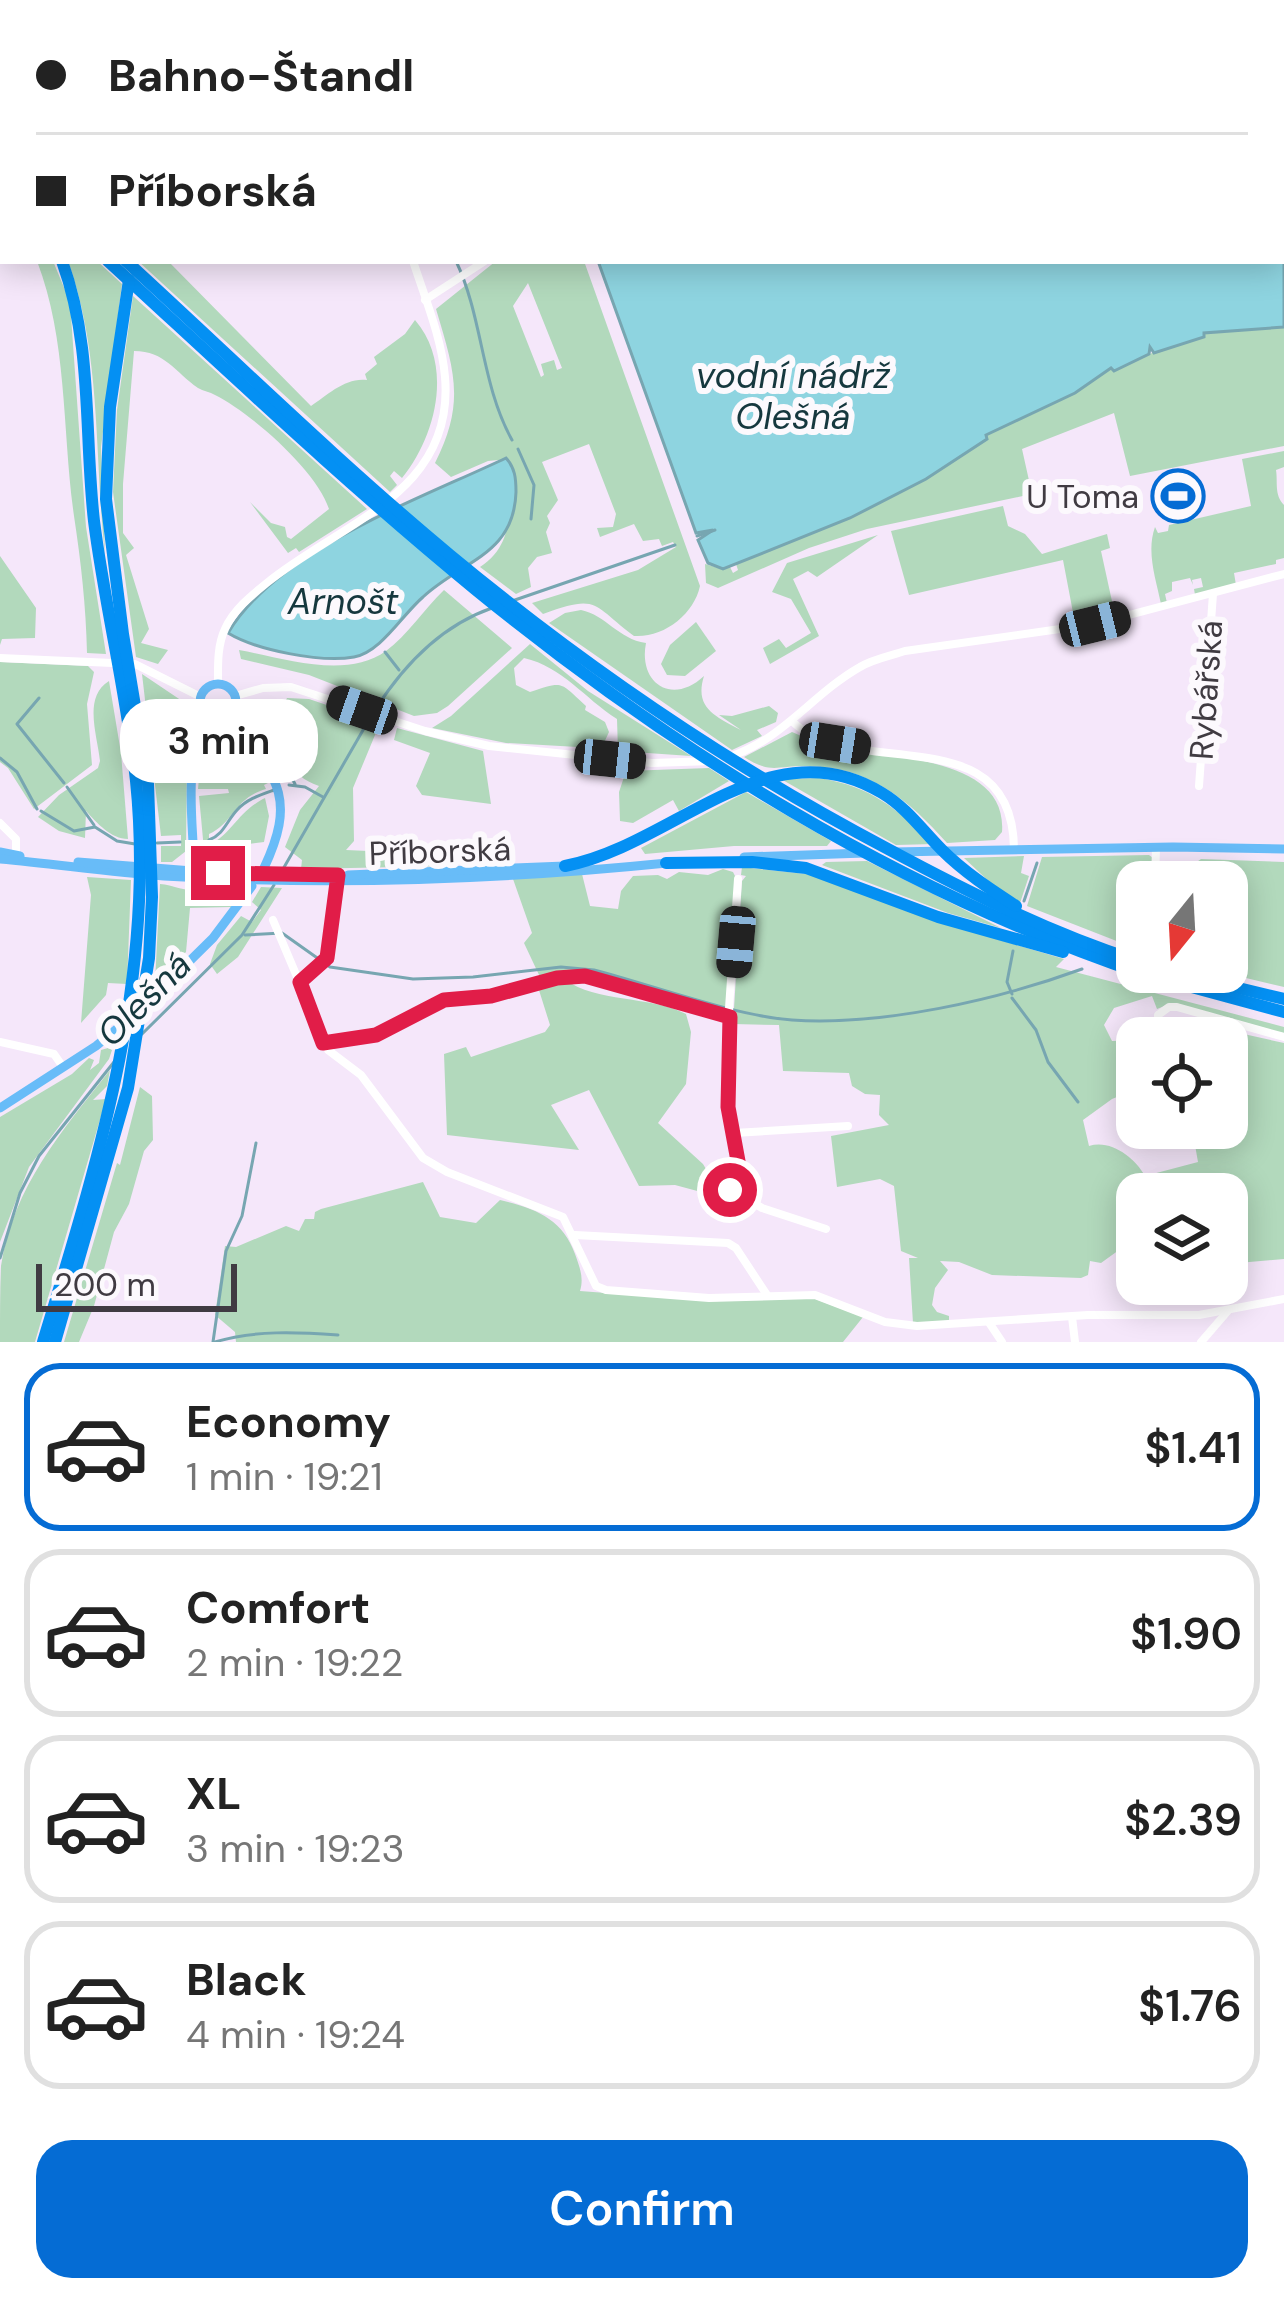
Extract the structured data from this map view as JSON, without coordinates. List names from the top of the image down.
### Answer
{
  "streets": {
    "main road": ["Příborská"],
    "street": ["Rybářská"]
  },
  "water": ["vodní nádrž Olešná", "Arnošt", "Olešná"],
  "places": {
    "sports": ["U Toma"]
  },
  "scale_bar": "200 m",
  "north": "bottom",
  "page": {
    "banner": ["Bahno-Štandl", "Příborská"],
    "bubble": "3 min",
    "scale": "200 m",
    "list": [
      {
        "name": "Economy",
        "note": "1 min · 19:21",
        "value": "$1.41"
      },
      {
        "name": "Comfort",
        "note": "2 min · 19:22",
        "value": "$1.90"
      },
      {
        "name": "XL",
        "note": "3 min · 19:23",
        "value": "$2.39"
      },
      {
        "name": "Black",
        "note": "4 min · 19:24",
        "value": "$1.76"
      }
    ],
    "buttons": "Confirm"
  }
}
